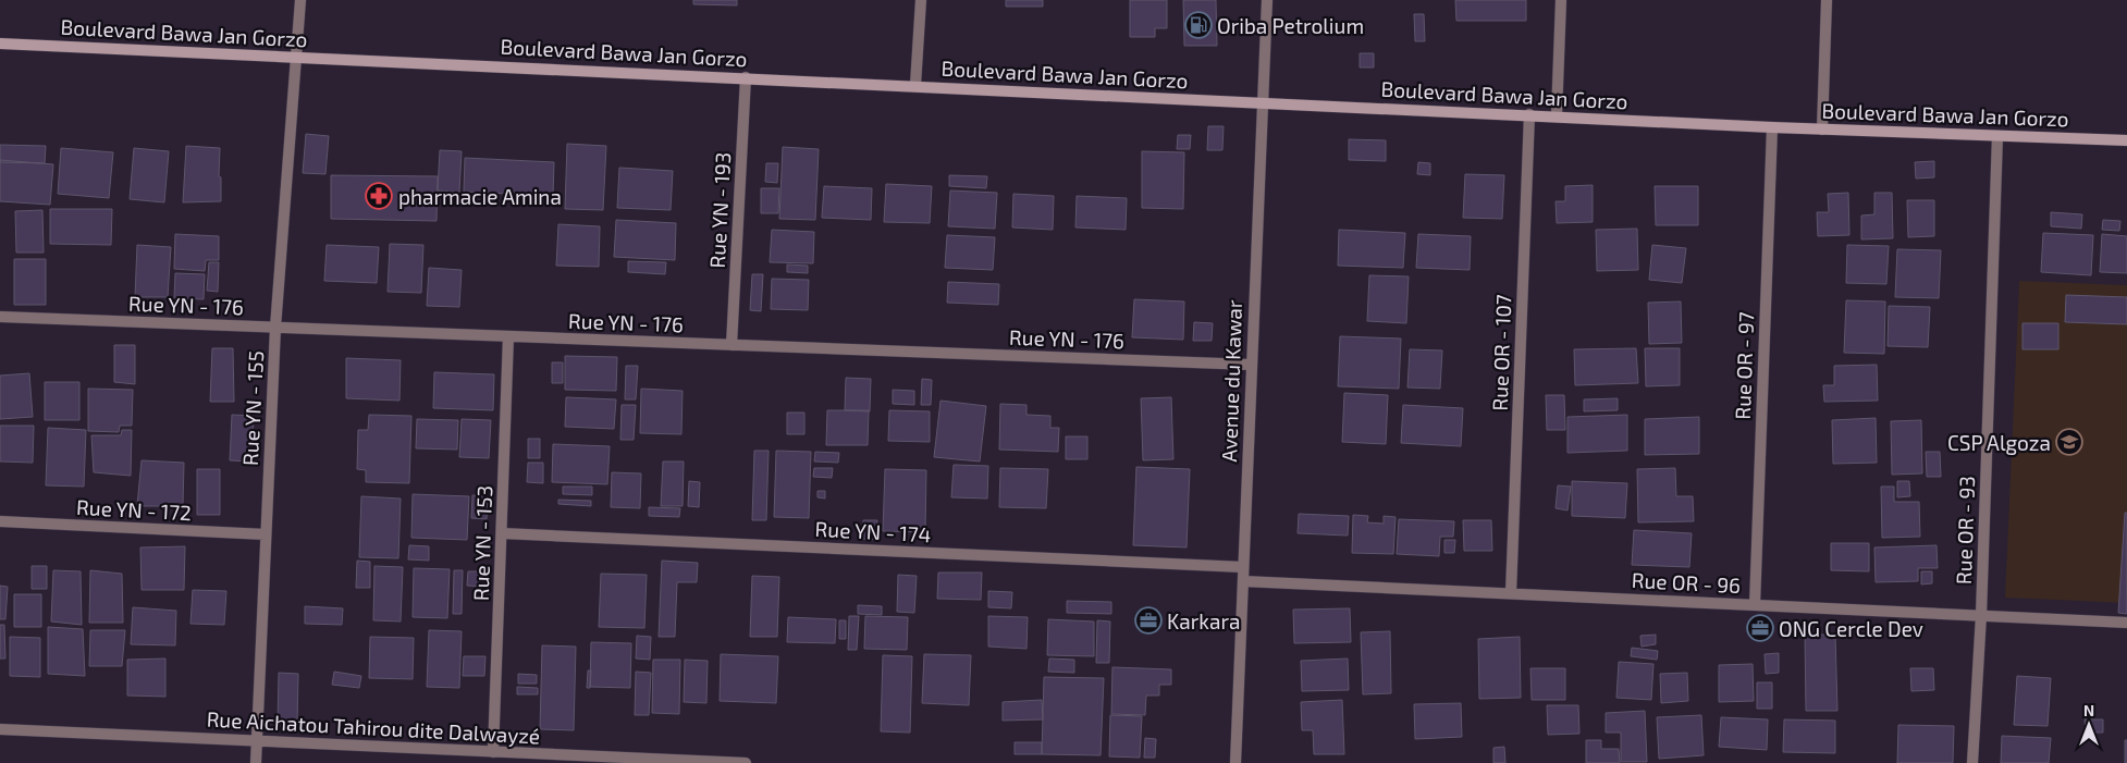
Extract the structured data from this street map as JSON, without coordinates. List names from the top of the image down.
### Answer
{
  "streets": {
    "main road": ["Boulevard Bawa Jan Gorzo"],
    "street": [
      "Rue YN - 193",
      "Rue YN - 176",
      "Rue OR - 107",
      "Rue OR - 97",
      "Avenue du Kawar",
      "Rue YN - 155",
      "Rue YN - 172",
      "Rue OR - 93",
      "Rue YN - 174",
      "Rue YN - 153",
      "Rue OR - 96",
      "Rue Aichatou Tahirou dite Dalwayzé"
    ]
  },
  "crossings": [
    ["Boulevard Bawa Jan Gorzo", "Rue YN - 193"],
    ["Boulevard Bawa Jan Gorzo", "Rue OR - 107"],
    ["Boulevard Bawa Jan Gorzo", "Rue OR - 97"],
    ["Boulevard Bawa Jan Gorzo", "Avenue du Kawar"],
    ["Boulevard Bawa Jan Gorzo", "Rue YN - 155"],
    ["Boulevard Bawa Jan Gorzo", "Rue OR - 93"],
    ["Rue YN - 193", "Rue YN - 176"],
    ["Rue YN - 176", "Avenue du Kawar"],
    ["Rue YN - 176", "Rue YN - 155"],
    ["Rue YN - 176", "Rue YN - 153"],
    ["Rue OR - 107", "Rue OR - 96"],
    ["Rue OR - 97", "Rue OR - 96"],
    ["Avenue du Kawar", "Rue YN - 174"],
    ["Avenue du Kawar", "Rue OR - 96"],
    ["Rue YN - 155", "Rue YN - 172"],
    ["Rue YN - 155", "Rue Aichatou Tahirou dite Dalwayzé"],
    ["Rue OR - 93", "Rue OR - 96"],
    ["Rue YN - 174", "Rue YN - 153"],
    ["Rue YN - 153", "Rue Aichatou Tahirou dite Dalwayzé"]
  ],
  "places": {
    "fuel station": ["Oriba Petrolium"],
    "pharmacy": ["pharmacie Amina"],
    "school or university": ["CSP Algoza"],
    "office": ["Karkara", "ONG Cercle Dev"]
  },
  "north": "top"
}
